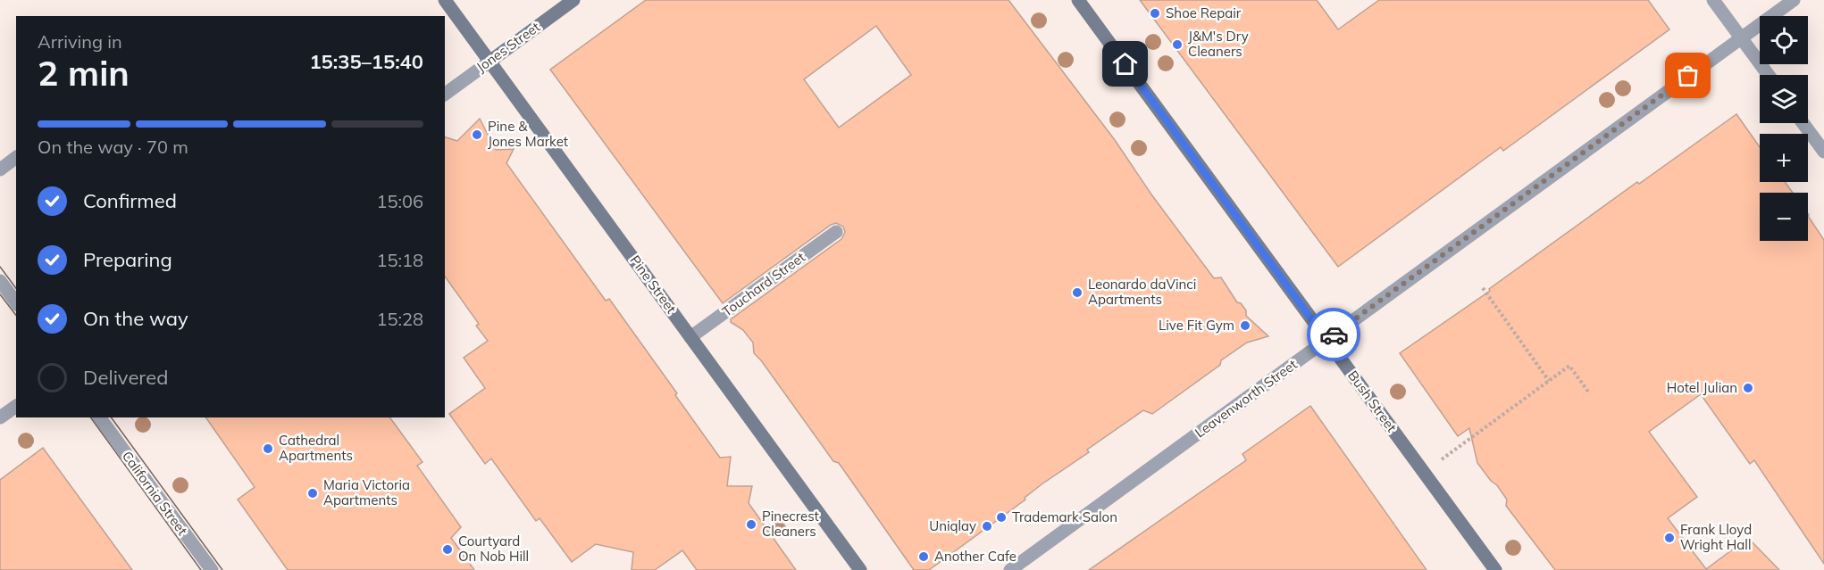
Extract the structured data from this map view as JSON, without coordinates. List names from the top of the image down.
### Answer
{
  "streets": {
    "main road": ["Jones Street", "Pine Street", "Bush Street"],
    "street": ["Touchard Street", "Leavenworth Street", "California Street"]
  },
  "crossings": [
    ["Jones Street", "Pine Street"],
    ["Pine Street", "Touchard Street"],
    ["Leavenworth Street", "Bush Street"]
  ],
  "places": [
    "Shoe Repair",
    "J&M's Dry Cleaners",
    "Pine & Jones Market",
    "Leonardo daVinci Apartments",
    "Live Fit Gym",
    "Hotel Julian",
    "Cathedral Apartments",
    "Maria Victoria Apartments",
    "Trademark Salon",
    "Pinecrest Cleaners",
    "Uniqlay",
    "Frank Lloyd Wright Hall",
    "Courtyard On Nob Hill",
    "Another Cafe"
  ],
  "page": {
    "map_buttons": ["+", "−"],
    "heading": ["2 min", "Arriving in", "15:35–15:40"],
    "bar": "On the way · 70 m",
    "list": [
      ["Confirmed", "15:06"],
      ["Preparing", "15:18"],
      ["On the way", "15:28"],
      "Delivered"
    ]
  }
}
